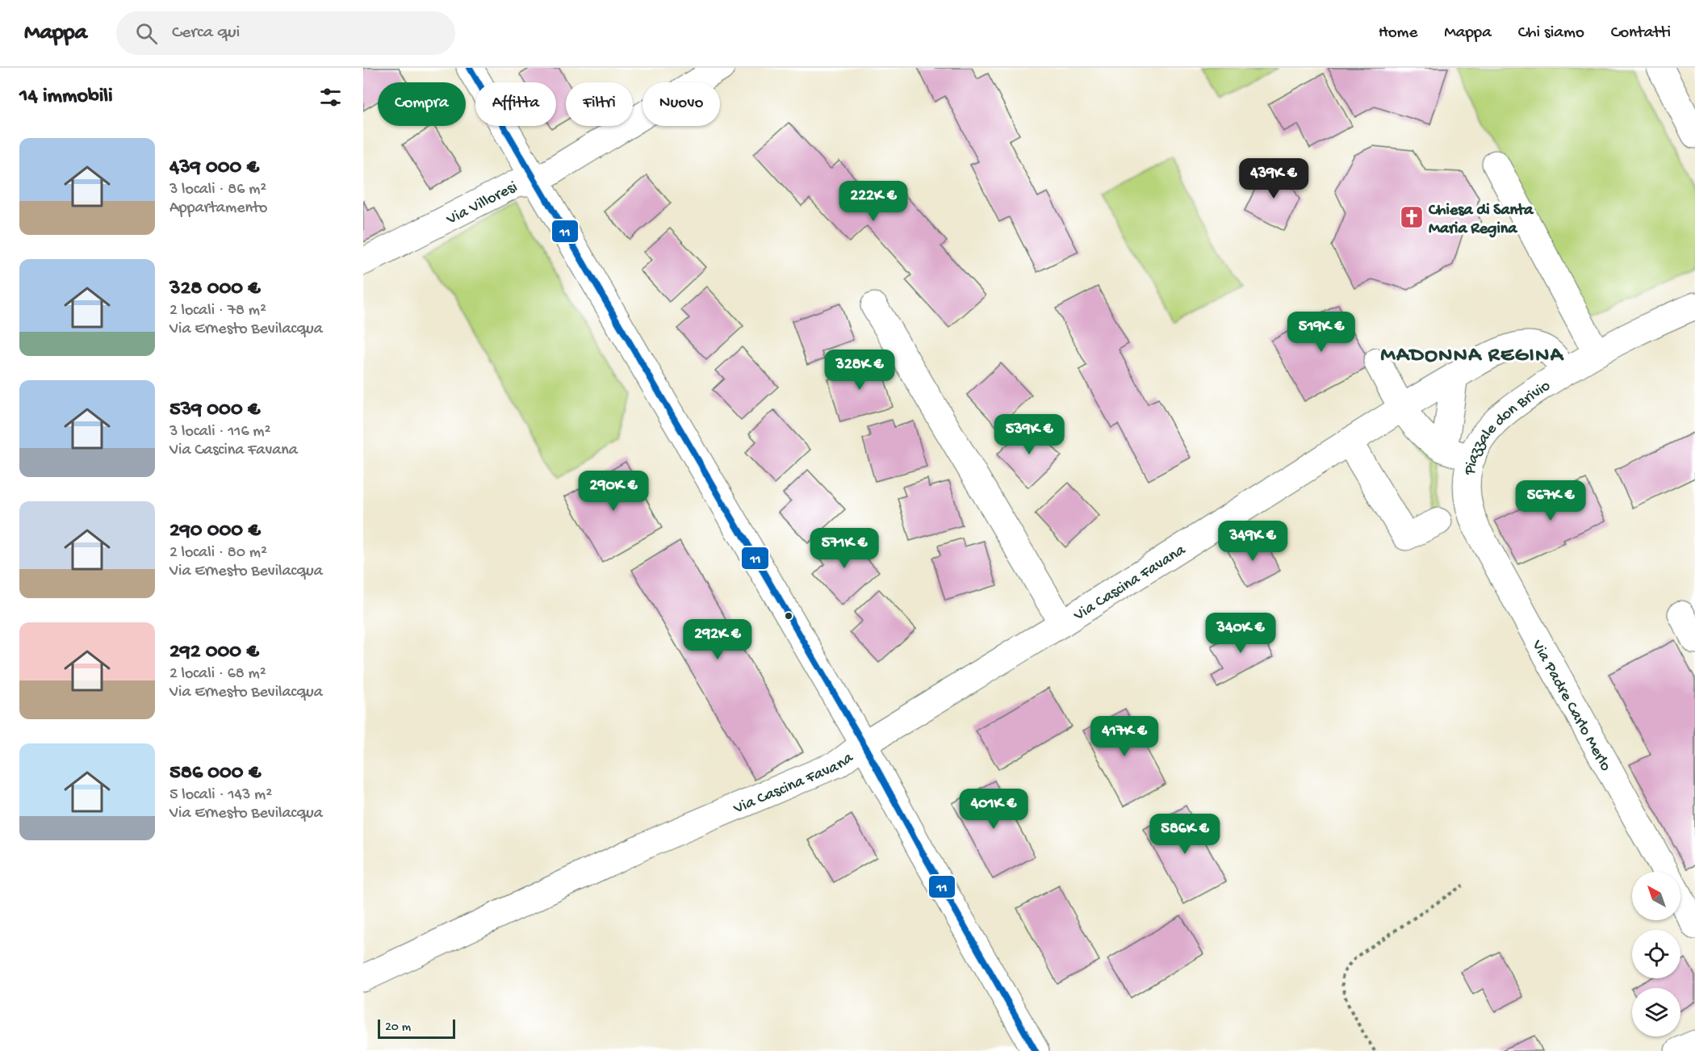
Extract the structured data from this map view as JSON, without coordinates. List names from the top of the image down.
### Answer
{
  "streets": {
    "street": [
      "Via Villoresi",
      "Piazzale don Brivio",
      "Via Cascina Favana",
      "Via Padre Carlo Merlo"
    ]
  },
  "crossings": [
    ["Piazzale don Brivio", "Via Padre Carlo Merlo"]
  ],
  "districts": ["MADONNA REGINA"],
  "places": {
    "church": ["Chiesa di Santa Maria Regina"]
  },
  "lines": ["transit line 11"],
  "scale_bar": "20 m",
  "north": "top left",
  "page": {
    "header": "Mappa",
    "search": "Cerca qui",
    "nav": [
      "Home",
      "Mappa",
      "Chi siamo",
      "Contatti"
    ],
    "heading": "14 immobili",
    "chip": [
      "Compra",
      "Affitta",
      "Filtri",
      "Nuovo"
    ],
    "list": [
      {
        "name": "439 000 €",
        "note": "3 locali · 86 m² · Appartamento"
      },
      {
        "name": "328 000 €",
        "note": "2 locali · 78 m² · Via Ernesto Bevilacqua"
      },
      {
        "name": "539 000 €",
        "note": "3 locali · 116 m² · Via Cascina Favana"
      },
      {
        "name": "290 000 €",
        "note": "2 locali · 80 m² · Via Ernesto Bevilacqua"
      },
      {
        "name": "292 000 €",
        "note": "2 locali · 68 m² · Via Ernesto Bevilacqua"
      },
      {
        "name": "586 000 €",
        "note": "5 locali · 143 m² · Via Ernesto Bevilacqua"
      }
    ],
    "price": [
      "439K €",
      "222K €",
      "519K €",
      "328K €",
      "539K €",
      "290K €",
      "567K €",
      "349K €",
      "571K €",
      "340K €",
      "292K €",
      "417K €",
      "401K €",
      "586K €"
    ],
    "scale": "20 m"
  }
}
